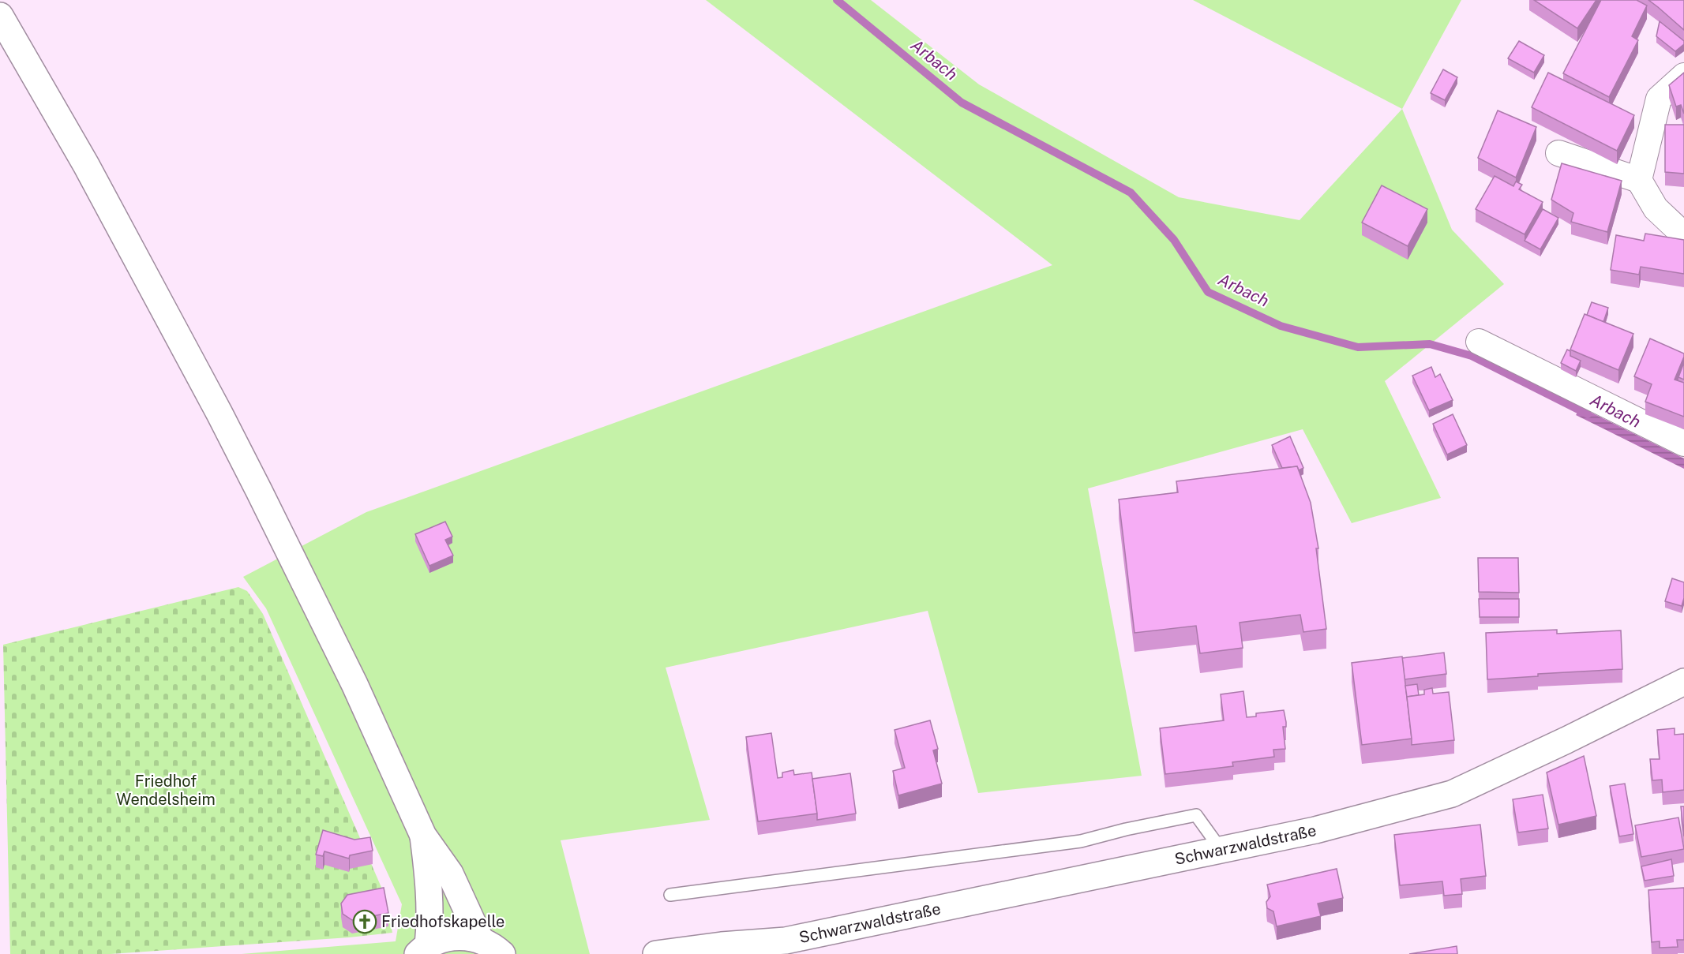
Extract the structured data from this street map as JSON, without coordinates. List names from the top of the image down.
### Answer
{
  "streets": {
    "street": ["Schwarzwaldstraße"]
  },
  "water": ["Arbach"],
  "parks": ["Friedhof Wendelsheim"],
  "places": {
    "church": ["Friedhofskapelle"]
  }
}
